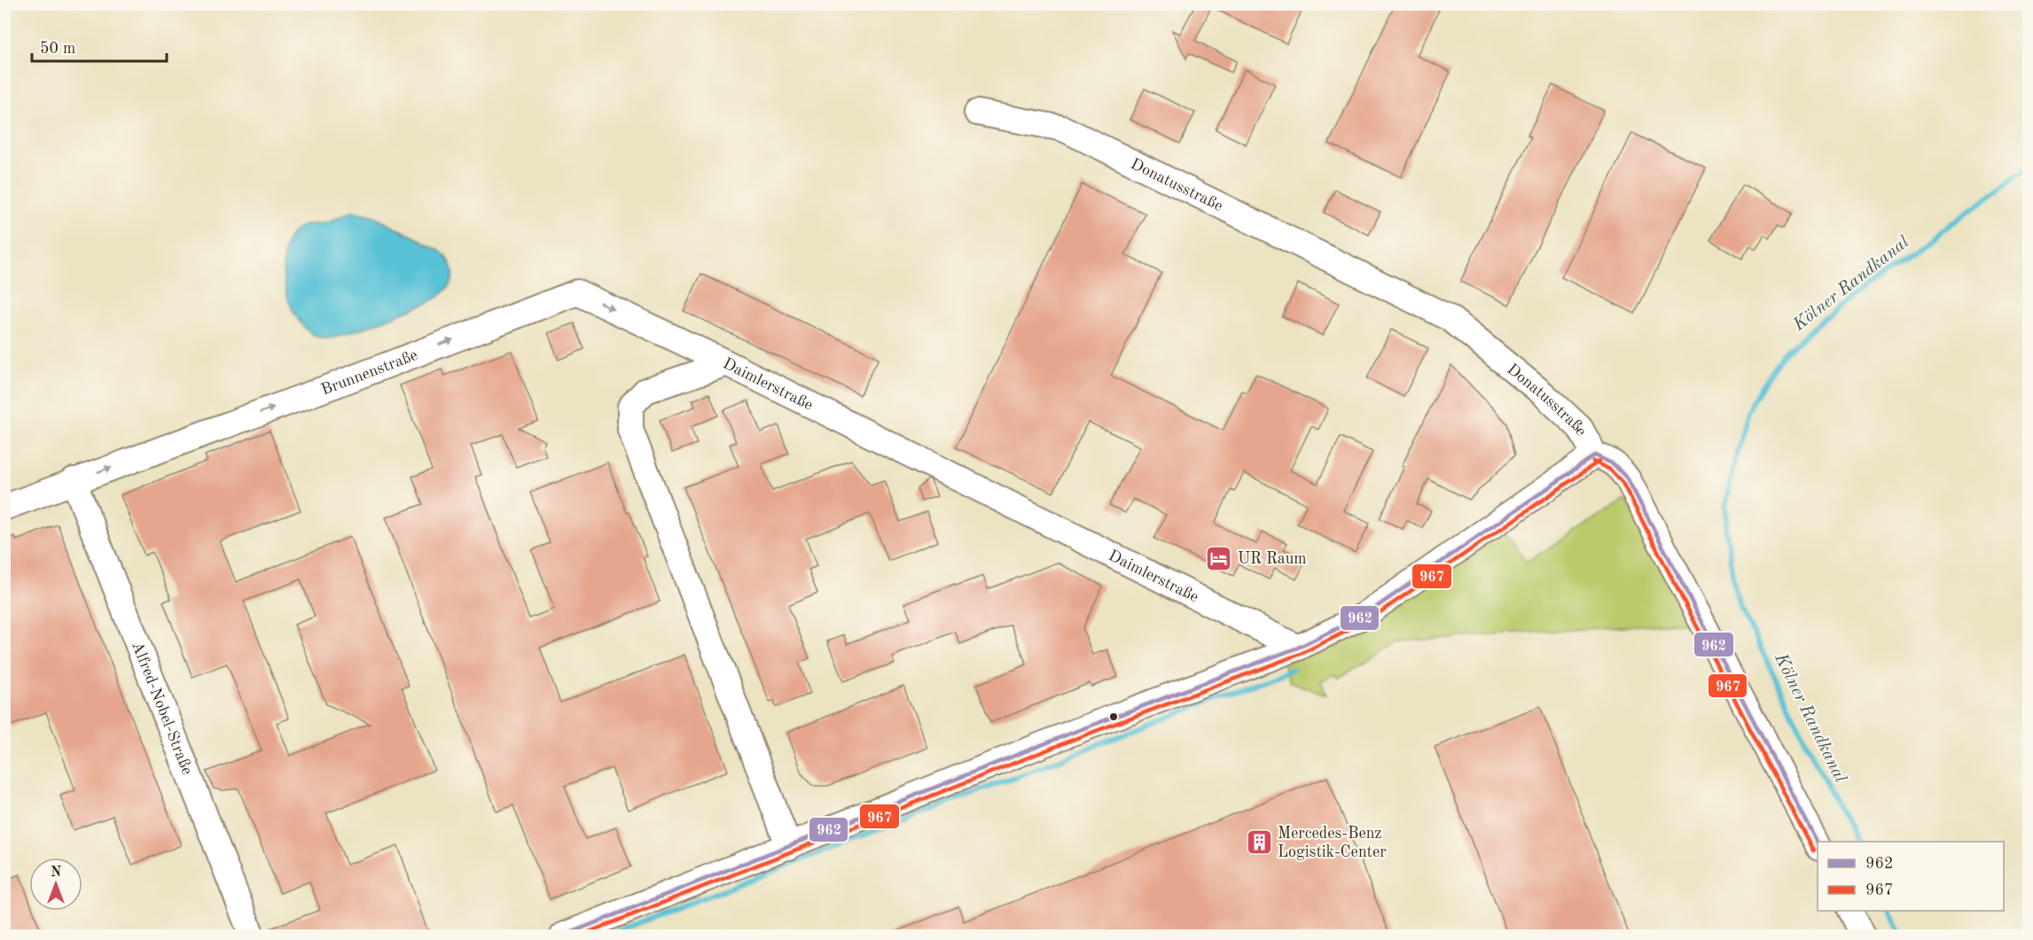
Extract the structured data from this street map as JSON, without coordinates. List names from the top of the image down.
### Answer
{
  "streets": {
    "street": [
      "Donatusstraße",
      "Brunnenstraße",
      "Daimlerstraße",
      "Alfred-Nobel-Straße"
    ]
  },
  "crossings": [
    ["Donatusstraße", "Daimlerstraße"],
    ["Brunnenstraße", "Daimlerstraße"],
    ["Brunnenstraße", "Alfred-Nobel-Straße"]
  ],
  "one_way": ["Brunnenstraße"],
  "water": ["Kölner Randkanal"],
  "places": {
    "hotel": ["UR Raum"],
    "building": ["Mercedes-Benz Logistik-Center"]
  },
  "lines": ["transit line 962", "transit line 967"],
  "legend": ["962", "967"],
  "scale_bar": "50 m",
  "north": "top"
}
